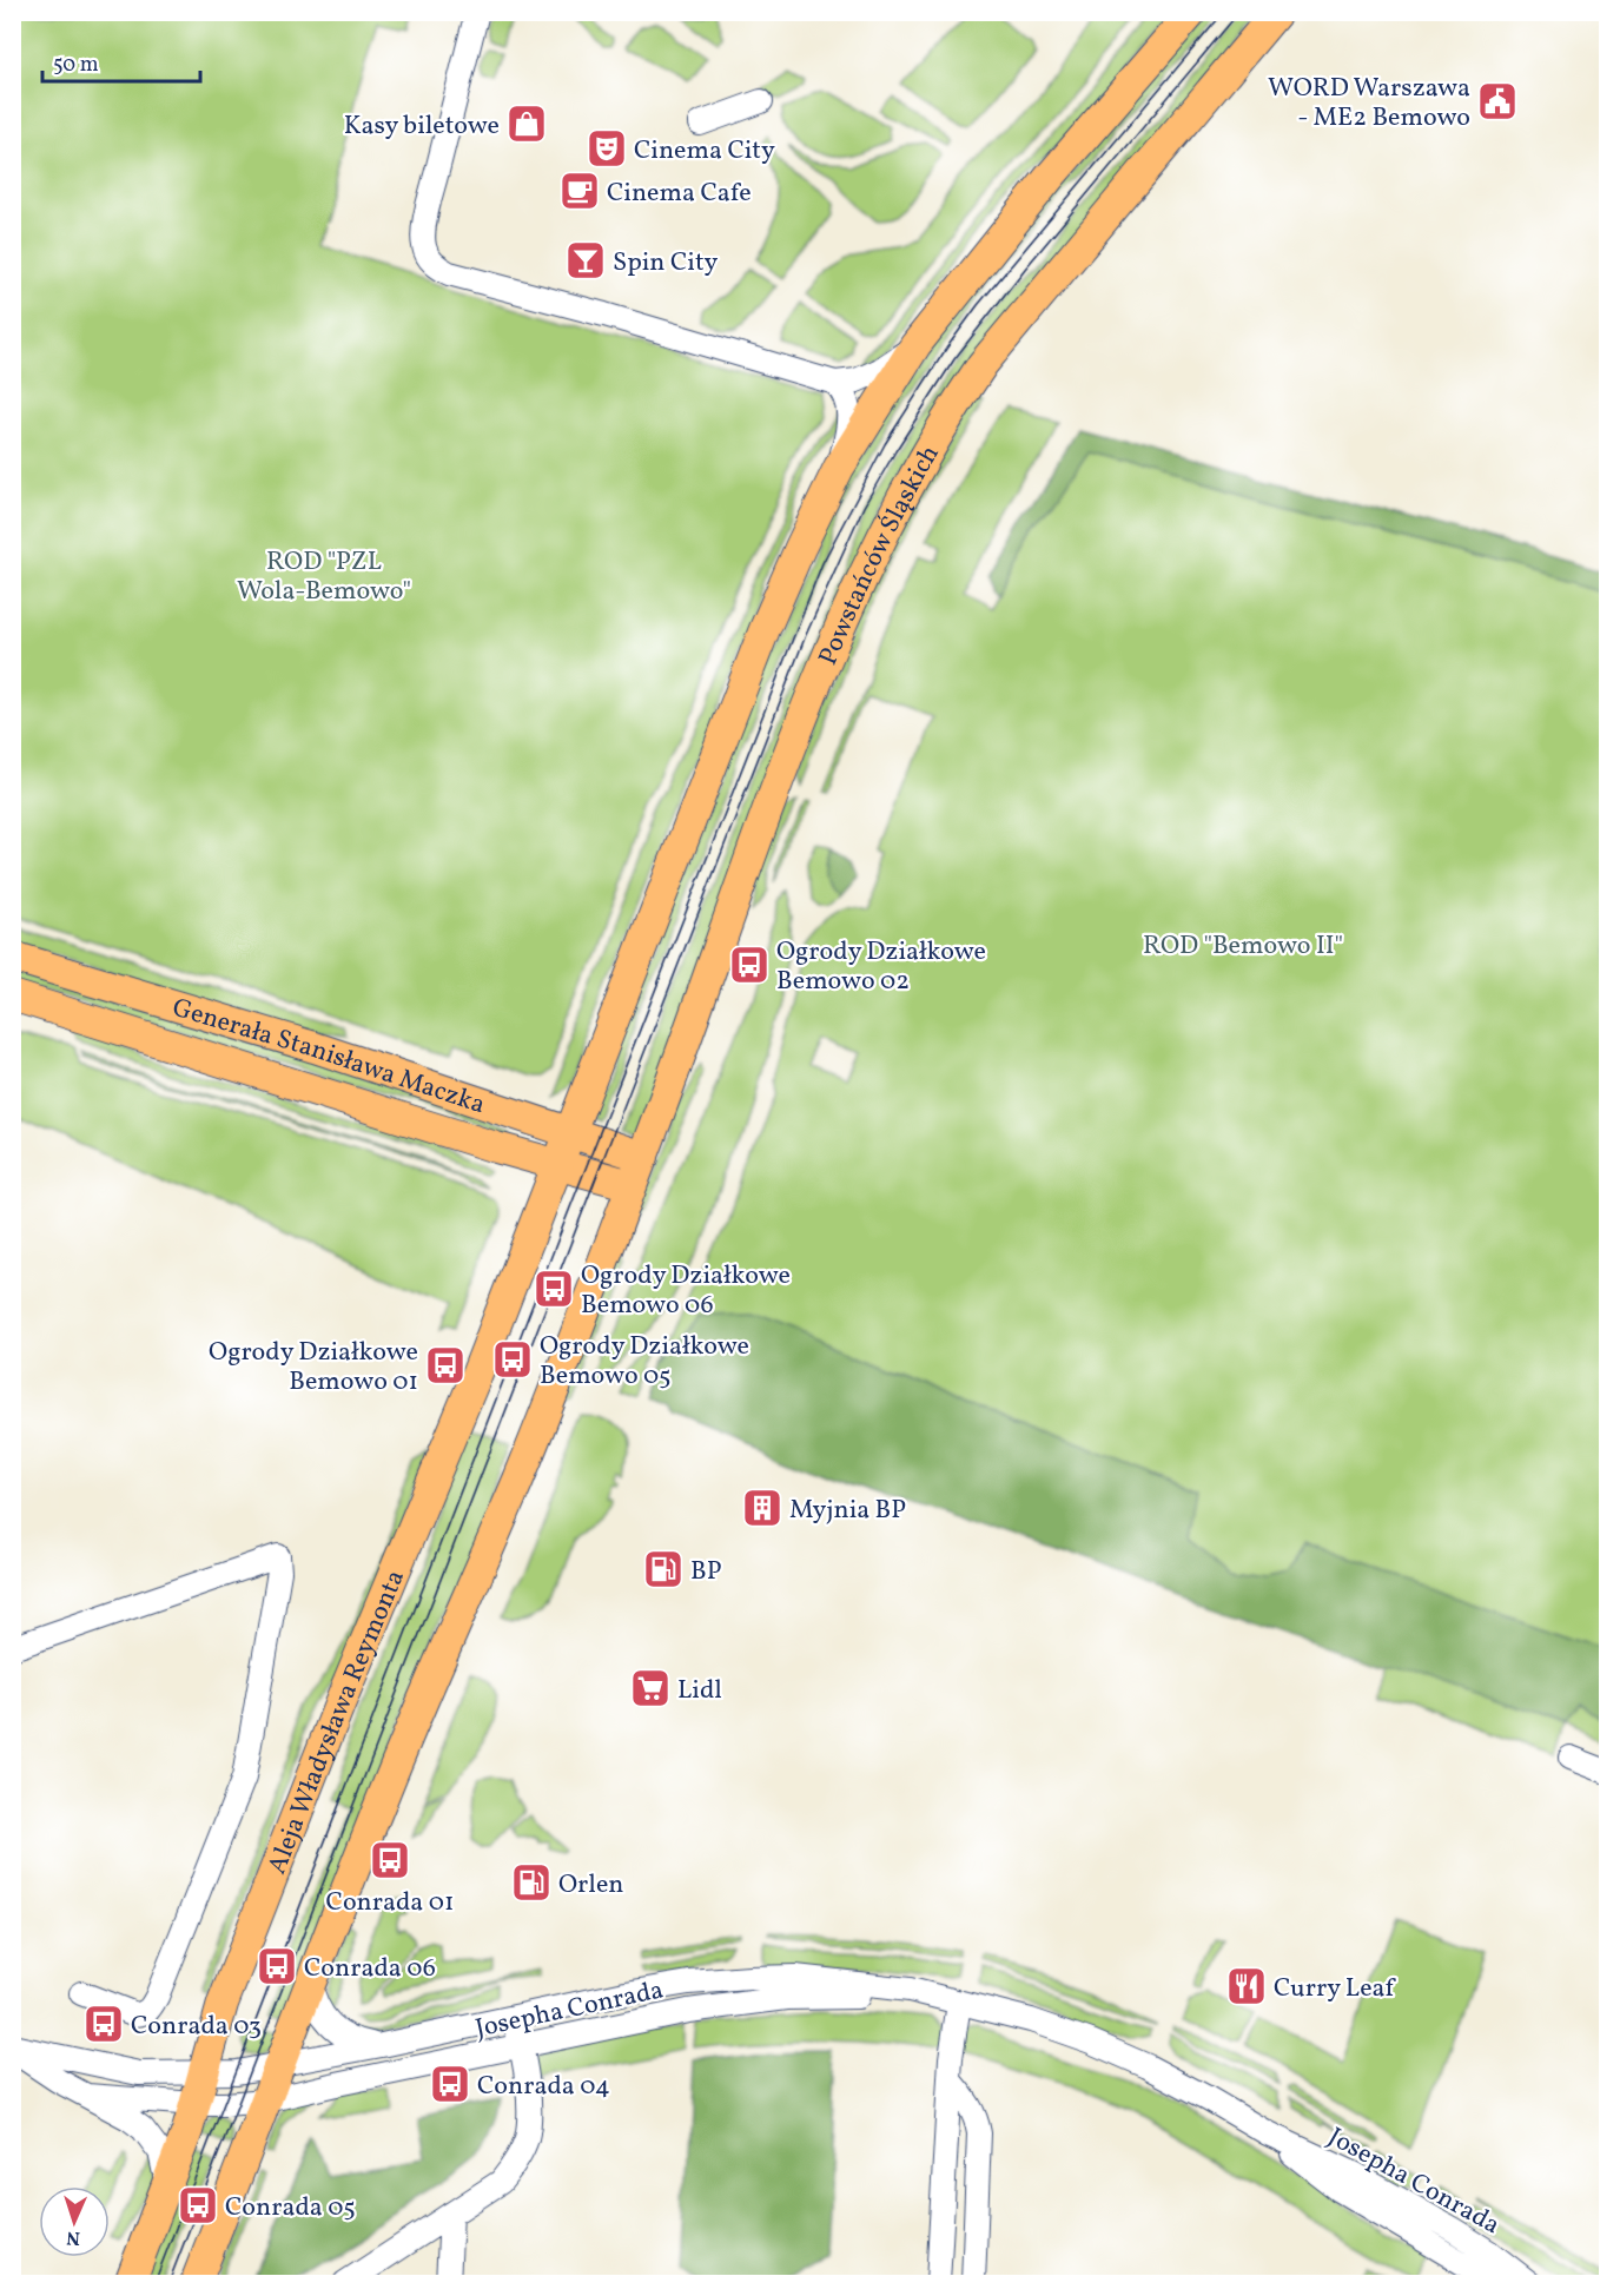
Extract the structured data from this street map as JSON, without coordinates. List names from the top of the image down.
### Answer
{
  "streets": {
    "main road": ["Powstańców Śląskich", "Generała Stanisława Maczka", "Aleja Władysława Reymonta"],
    "street": ["Josepha Conrada"]
  },
  "crossings": [
    ["Powstańców Śląskich", "Generała Stanisława Maczka"],
    ["Generała Stanisława Maczka", "Aleja Władysława Reymonta"],
    ["Aleja Władysława Reymonta", "Josepha Conrada"]
  ],
  "parks": ["ROD \"PZL Wola-Bemowo\"", "ROD \"Bemowo II\""],
  "places": {
    "public building": ["WORD Warszawa - ME2 Bemowo"],
    "shop": ["Kasy biletowe"],
    "theatre": ["Cinema City"],
    "cafe": ["Cinema Cafe"],
    "bar": ["Spin City"],
    "bus stop": [
      "Ogrody Działkowe Bemowo 02",
      "Ogrody Działkowe Bemowo 06",
      "Ogrody Działkowe Bemowo 05",
      "Ogrody Działkowe Bemowo 01",
      "Conrada 01",
      "Conrada 06",
      "Conrada 03",
      "Conrada 04",
      "Conrada 05"
    ],
    "building": ["Myjnia BP"],
    "fuel station": ["BP", "Orlen"],
    "supermarket": ["Lidl"],
    "restaurant": ["Curry Leaf"]
  },
  "scale_bar": "50 m",
  "north": "bottom"
}
